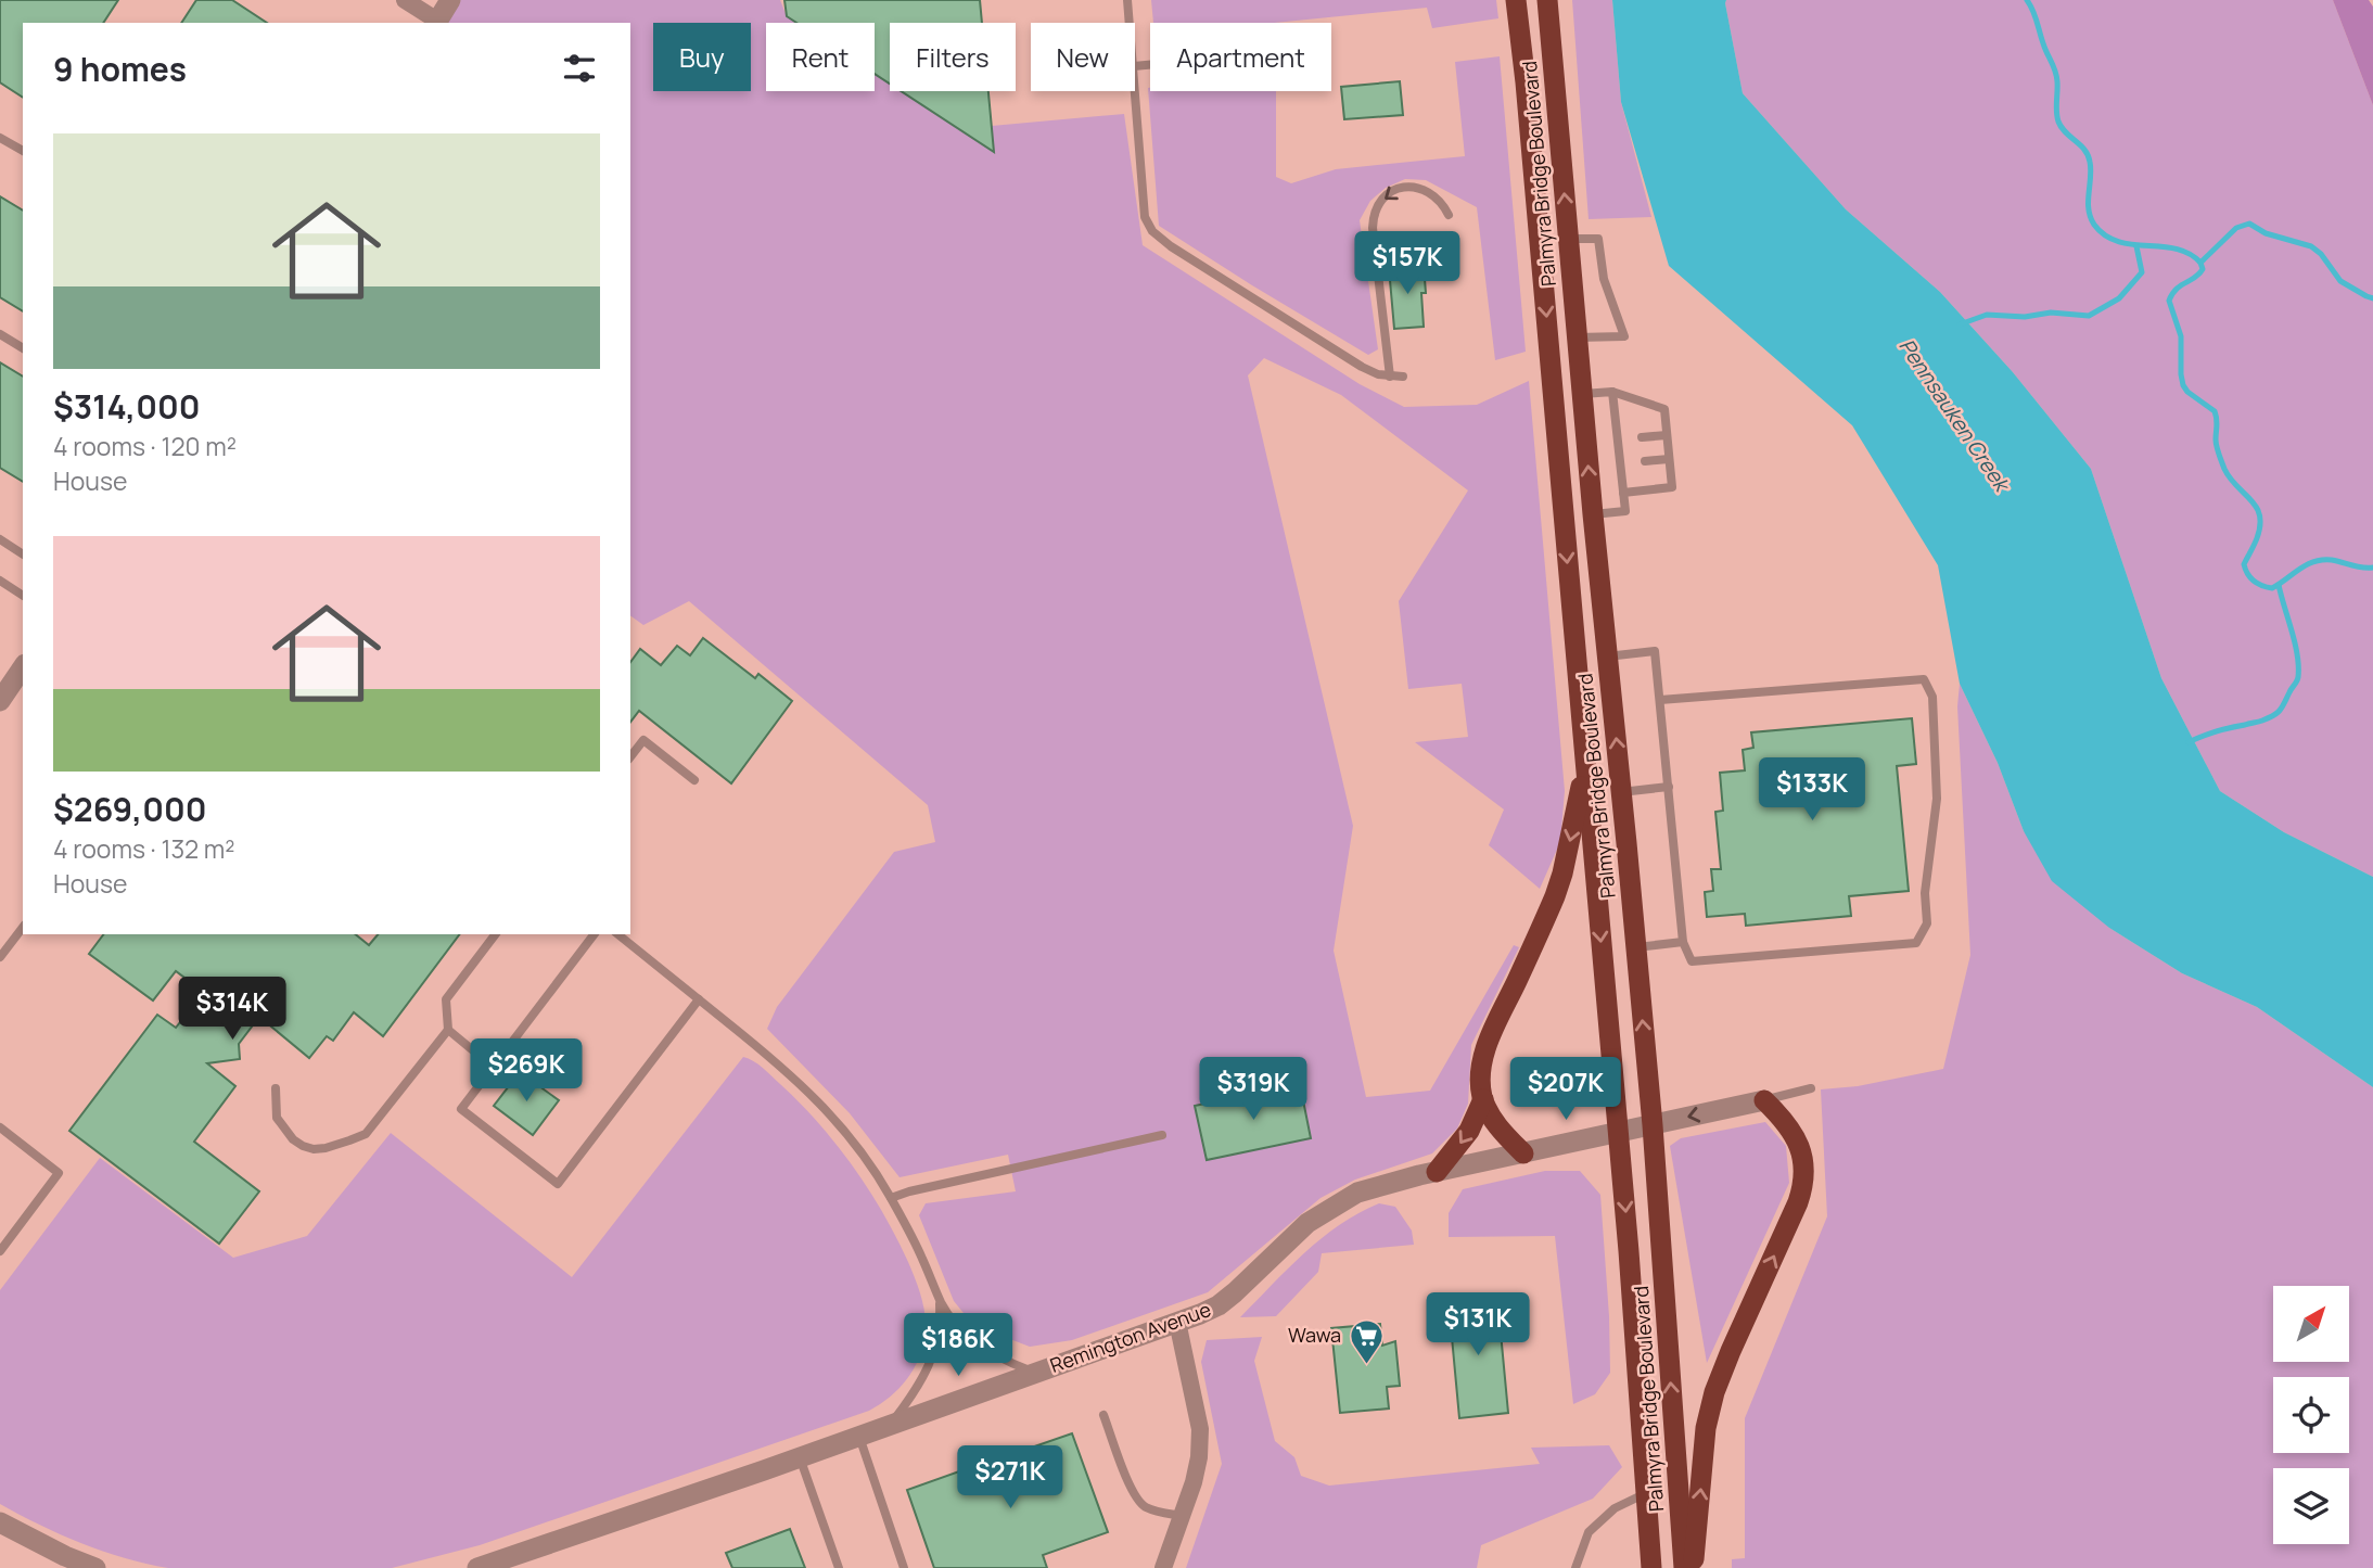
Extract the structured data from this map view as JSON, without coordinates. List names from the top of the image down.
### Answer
{
  "streets": {
    "highway": ["Palmyra Bridge Boulevard"],
    "street": ["Remington Avenue"]
  },
  "crossings": [
    ["Palmyra Bridge Boulevard", "Remington Avenue"]
  ],
  "water": ["Pennsauken Creek"],
  "places": {
    "supermarket": ["Wawa"]
  },
  "north": "top right",
  "page": {
    "chip": [
      "Buy",
      "Rent",
      "Filters",
      "New",
      "Apartment"
    ],
    "heading": "9 homes",
    "list": [
      {
        "name": "$314,000",
        "note": "4 rooms · 120 m² · House"
      },
      {
        "name": "$269,000",
        "note": "4 rooms · 132 m² · House"
      }
    ],
    "price": [
      "$157K",
      "$133K",
      "$314K",
      "$269K",
      "$319K",
      "$207K",
      "$131K",
      "$186K",
      "$271K"
    ]
  }
}
